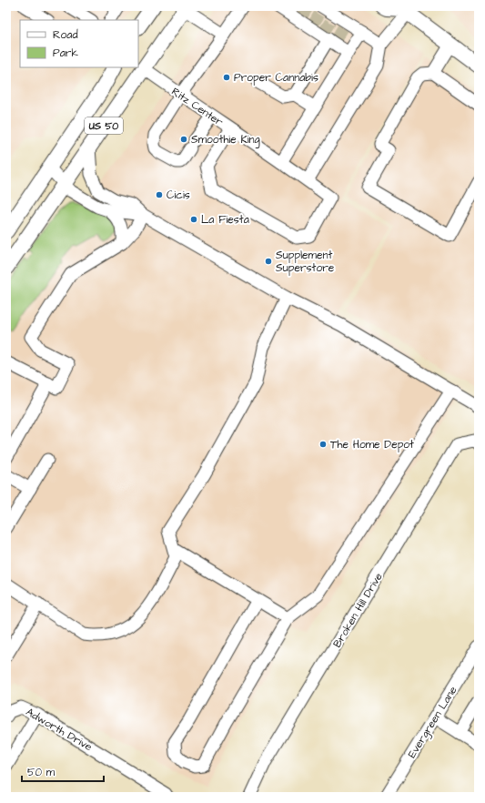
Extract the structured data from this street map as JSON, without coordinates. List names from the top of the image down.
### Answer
{
  "streets": {
    "main road": ["US 50"],
    "street": [
      "Ritz Center",
      "Broken Hill Drive",
      "Evergreen Lane",
      "Adworth Drive"
    ]
  },
  "crossings": [
    ["Ritz Center", "US 50"]
  ],
  "places": [
    "Proper Cannabis",
    "Smoothie King",
    "Cicis",
    "La Fiesta",
    "Supplement Superstore",
    "The Home Depot"
  ],
  "legend": ["Road", "Park"],
  "scale_bar": "50 m"
}
